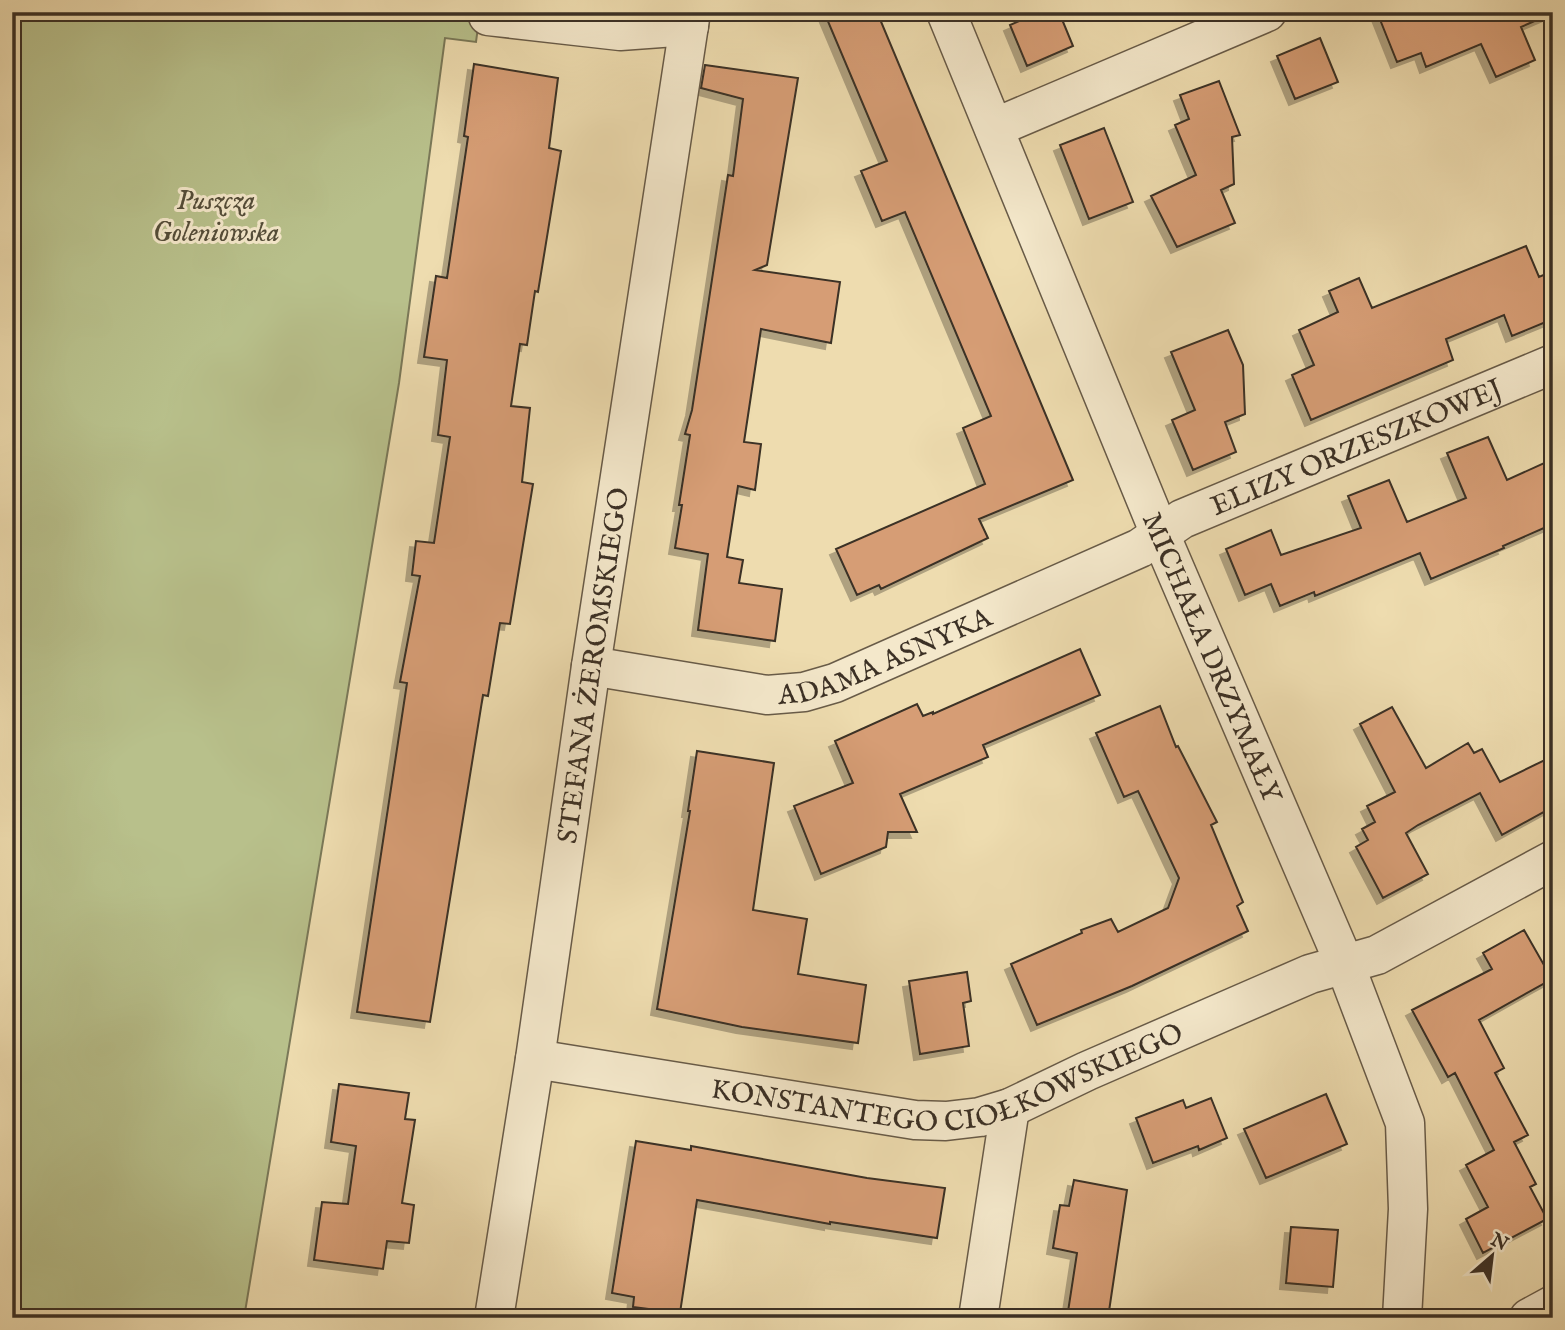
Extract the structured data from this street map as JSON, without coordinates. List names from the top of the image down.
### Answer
{
  "streets": {
    "street": [
      "ELIZY ORZESZKOWEJ",
      "ADAMA ASNYKA",
      "MICHAŁA DRZYMAŁY",
      "STEFANA ŻEROMSKIEGO",
      "KONSTANTEGO CIOŁKOWSKIEGO"
    ]
  },
  "crossings": [
    ["ELIZY ORZESZKOWEJ", "ADAMA ASNYKA"],
    ["ELIZY ORZESZKOWEJ", "MICHAŁA DRZYMAŁY"],
    ["ADAMA ASNYKA", "MICHAŁA DRZYMAŁY"],
    ["ADAMA ASNYKA", "STEFANA ŻEROMSKIEGO"],
    ["MICHAŁA DRZYMAŁY", "KONSTANTEGO CIOŁKOWSKIEGO"],
    ["STEFANA ŻEROMSKIEGO", "KONSTANTEGO CIOŁKOWSKIEGO"]
  ],
  "parks": ["Puszcza Goleniowska"],
  "north": "top right"
}
